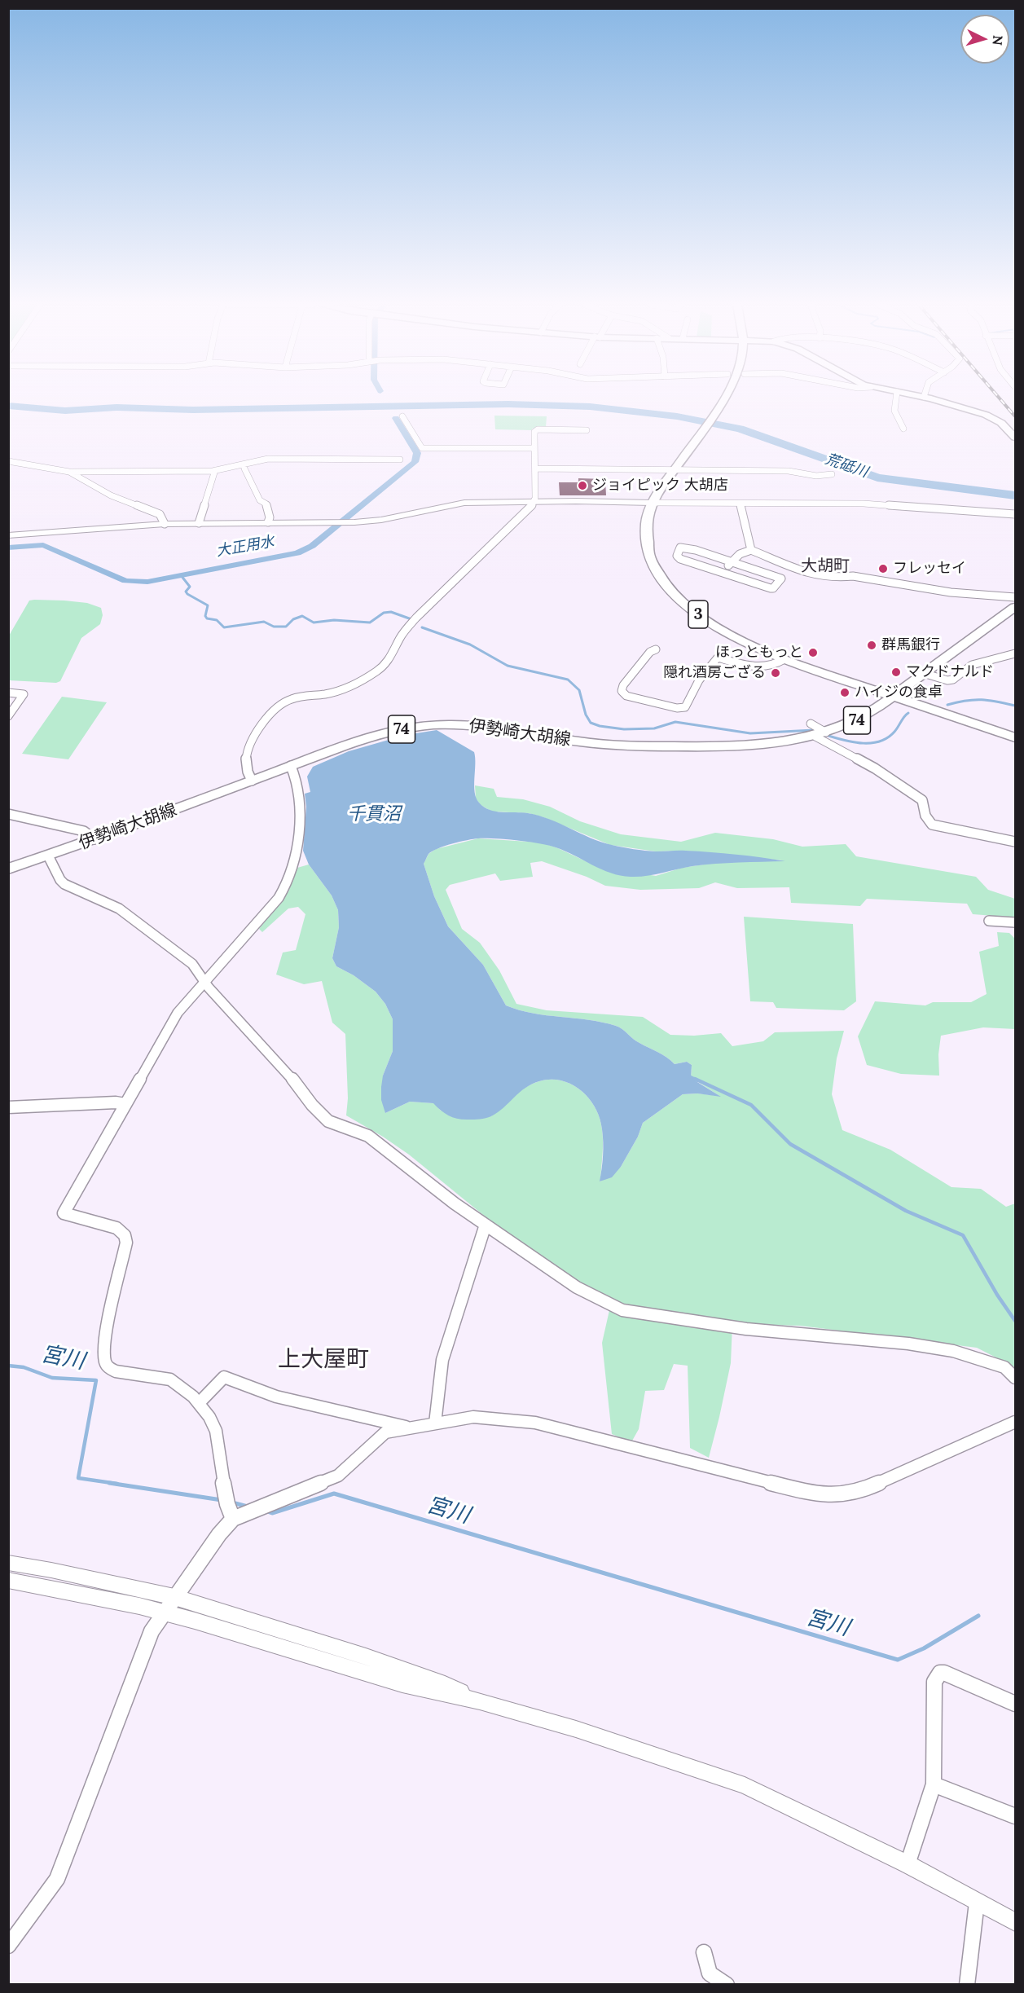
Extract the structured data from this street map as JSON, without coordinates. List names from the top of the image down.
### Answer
{
  "streets": {
    "main road": ["3", "74", "伊勢崎大胡線"]
  },
  "crossings": [
    ["3", "伊勢崎大胡線"]
  ],
  "districts": ["大胡町", "上大屋町"],
  "water": [
    "荒砥川",
    "大正用水",
    "千貫沼",
    "宮川"
  ],
  "places": [
    "ジョイピック 大胡店",
    "フレッセイ",
    "群馬銀行",
    "ほっともっと",
    "マクドナルド",
    "隠れ酒房ござる",
    "ハイジの食卓"
  ],
  "north": "right"
}
